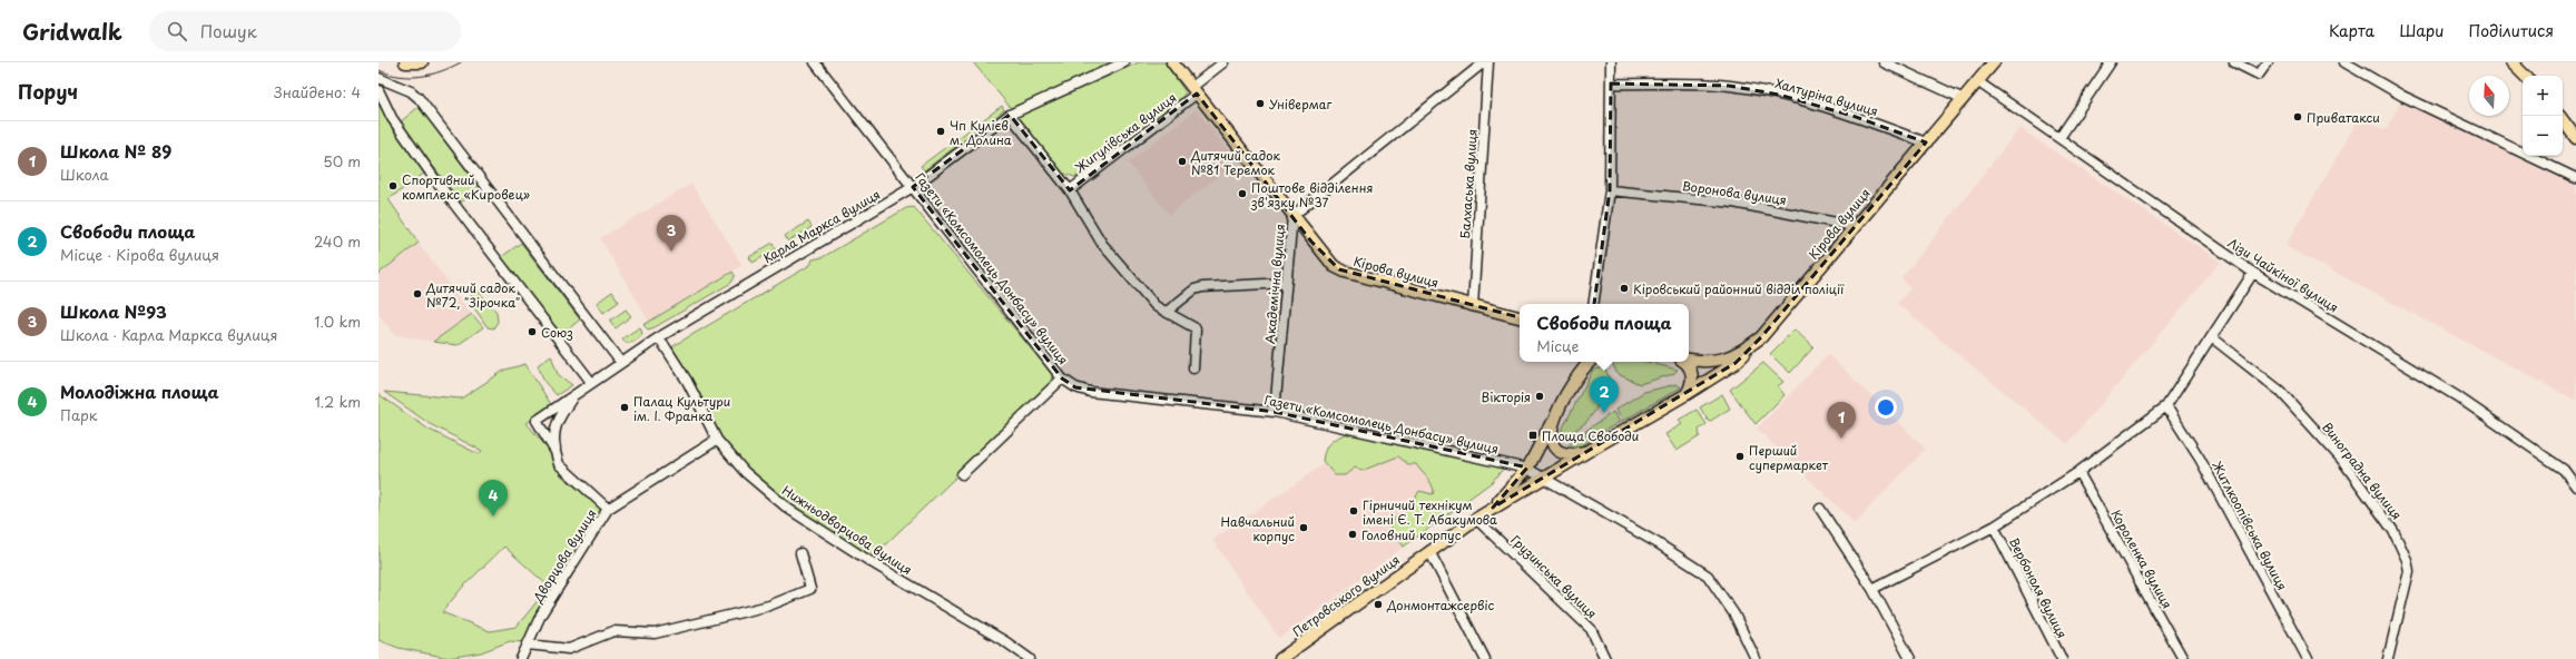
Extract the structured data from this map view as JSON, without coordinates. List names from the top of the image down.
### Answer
{
  "streets": {
    "main road": ["Кірова вулиця", "Петровського вулиця"],
    "street": [
      "Халтуріна вулиця",
      "Жигулівська вулиця",
      "Балхаська вулиця",
      "Воронова вулиця",
      "Карла Маркса вулиця",
      "Газети «Комсомолець Донбасу» вулиця",
      "Лізи Чайкіної вулиця",
      "Академічна вулиця",
      "Виноградна вулиця",
      "Житлкоопівська вулиця",
      "Нижньодворцова вулиця",
      "Дворцова вулиця",
      "Короленка вулиця",
      "Грузинська вулиця",
      "Вербоноля вулиця"
    ]
  },
  "crossings": [
    ["Халтуріна вулиця", "Кірова вулиця"],
    ["Жигулівська вулиця", "Кірова вулиця"],
    ["Жигулівська вулиця", "Карла Маркса вулиця"],
    ["Балхаська вулиця", "Кірова вулиця"],
    ["Воронова вулиця", "Кірова вулиця"],
    ["Кірова вулиця", "Лізи Чайкіної вулиця"],
    ["Кірова вулиця", "Академічна вулиця"],
    ["Карла Маркса вулиця", "Газети «Комсомолець Донбасу» вулиця"],
    ["Карла Маркса вулиця", "Нижньодворцова вулиця"],
    ["Газети «Комсомолець Донбасу» вулиця", "Академічна вулиця"],
    ["Нижньодворцова вулиця", "Дворцова вулиця"],
    ["Грузинська вулиця", "Петровського вулиця"]
  ],
  "places": {
    "other": [
      "Універмаг",
      "Приватакси",
      "Чп Кулієв м. Долина",
      "Дитячий садок №81 Теремок",
      "Cпортивний комплекс «Кировец»",
      "Поштове відділення зв'язку №37",
      "Кіровський районний відділ поліції",
      "Дитячий садок №72, \"Зірочка\"",
      "Союз",
      "Вікторія",
      "Палац Культури ім. І. Франка",
      "Перший супермаркет",
      "Гірничий технікум імені Є. Т. Абакумова",
      "Навчальний корпус",
      "Головний корпус",
      "Донмонтажсервіс"
    ],
    "transit": ["Площа Свободи"]
  },
  "north": "top",
  "page": {
    "header": "Gridwalk",
    "search": "Пошук",
    "nav": ["Карта", "Шари", "Поділитися"],
    "heading": ["Поруч", "Знайдено: 4"],
    "map_buttons": ["+", "−"],
    "list": [
      {
        "mark": "1",
        "name": "Школа № 89",
        "note": "Школа",
        "value": "50 m"
      },
      {
        "mark": "2",
        "name": "Свободи площа",
        "note": "Місце · Кірова вулиця",
        "value": "240 m"
      },
      {
        "mark": "3",
        "name": "Школа №93",
        "note": "Школа · Карла Маркса вулиця",
        "value": "1.0 km"
      },
      {
        "mark": "4",
        "name": "Молодіжна площа",
        "note": "Парк",
        "value": "1.2 km"
      }
    ],
    "pins": [
      "3",
      "2",
      "1",
      "4"
    ],
    "popup": ["Свободи площа", "Місце"]
  }
}
